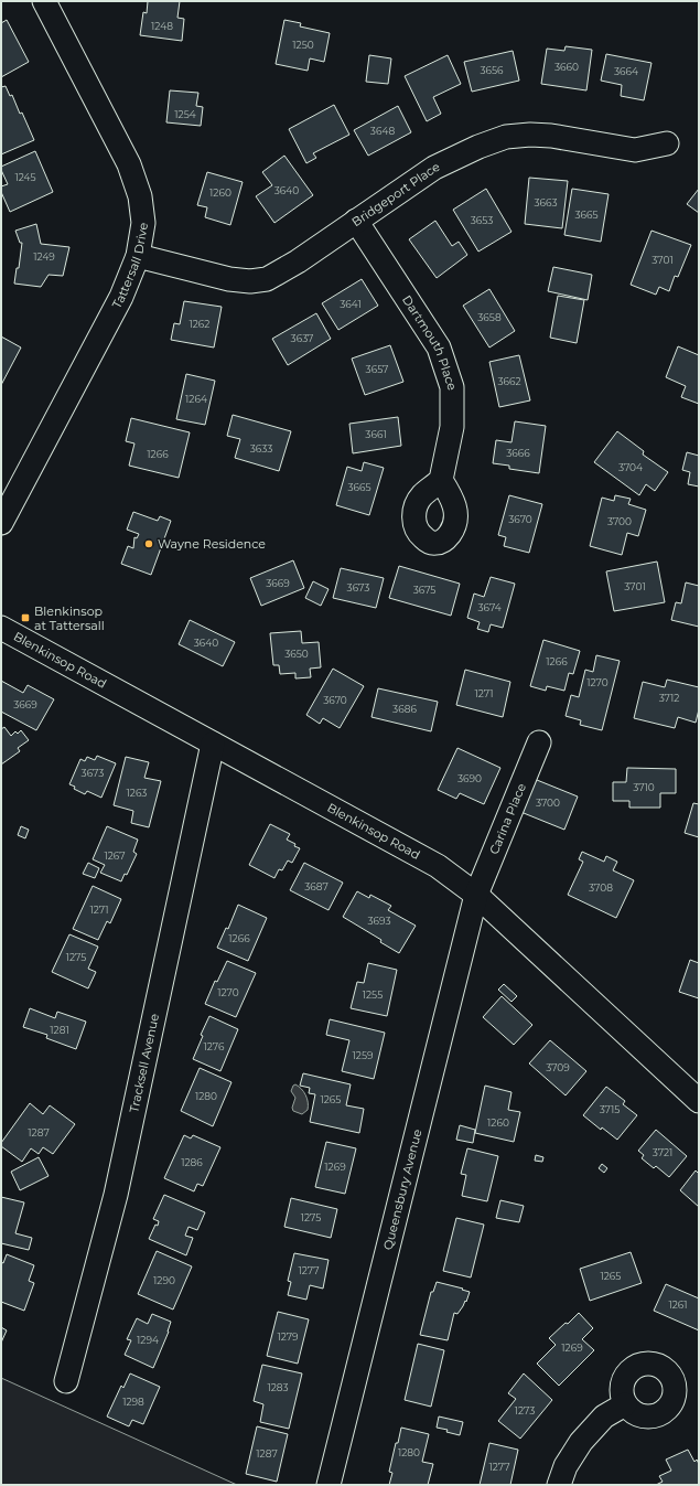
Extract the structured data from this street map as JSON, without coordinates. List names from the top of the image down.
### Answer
{
  "streets": {
    "street": [
      "Bridgeport Place",
      "Tattersall Drive",
      "Dartmouth Place",
      "Blenkinsop Road",
      "Carina Place",
      "Tracksell Avenue",
      "Queensbury Avenue"
    ]
  },
  "crossings": [
    ["Bridgeport Place", "Tattersall Drive"],
    ["Bridgeport Place", "Dartmouth Place"],
    ["Blenkinsop Road", "Carina Place"],
    ["Blenkinsop Road", "Tracksell Avenue"],
    ["Blenkinsop Road", "Queensbury Avenue"],
    ["Carina Place", "Queensbury Avenue"]
  ],
  "places": {
    "other": ["Wayne Residence"],
    "transit": ["Blenkinsop at Tattersall"]
  },
  "house_numbers": [
    "1248",
    "1250",
    "3660",
    "3656",
    "3664",
    "1254",
    "3648",
    "1245",
    "3640",
    "1260",
    "3663",
    "3665",
    "3653",
    "1249",
    "3701",
    "3641",
    "3658",
    "1262",
    "3637",
    "3657",
    "3662",
    "1264",
    "3661",
    "3633",
    "3666",
    "1266",
    "3704",
    "3665",
    "3670",
    "3700",
    "3669",
    "3701",
    "3673",
    "3675",
    "3674",
    "3640",
    "3650",
    "1266",
    "1270",
    "1271",
    "3712",
    "3670",
    "3669",
    "3686",
    "3673",
    "3690",
    "3710",
    "1263",
    "3700",
    "1267",
    "3687",
    "3708",
    "1271",
    "3693",
    "1266",
    "1275",
    "1270",
    "1255",
    "1281",
    "1276",
    "1259",
    "3709",
    "1280",
    "1265",
    "3715",
    "1260",
    "1287",
    "3721",
    "1286",
    "1269",
    "1275",
    "1277",
    "1265",
    "1290",
    "1261",
    "1279",
    "1294",
    "1269",
    "1283",
    "1298",
    "1273",
    "1280",
    "1287",
    "1277"
  ]
}
